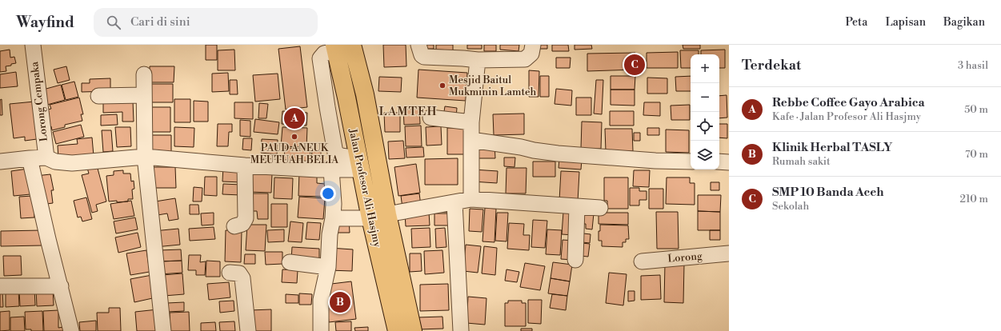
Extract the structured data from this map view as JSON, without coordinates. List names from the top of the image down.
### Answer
{
  "streets": {
    "main road": ["Jalan Profesor Ali Hasjmy"],
    "street": ["Lorong Cempaka", "Lorong"]
  },
  "districts": ["LAMTEH"],
  "places": ["Mesjid Baitul Mukminin Lamteh", "PAUD ANEUK MEUTUAH BELIA"],
  "page": {
    "header": "Wayfind",
    "search": "Cari di sini",
    "nav": ["Peta", "Lapisan", "Bagikan"],
    "heading": ["Terdekat", "3 hasil"],
    "pins": ["C", "A", "B"],
    "map_buttons": ["+", "−"],
    "list": [
      {
        "mark": "A",
        "name": "Rebbe Coffee Gayo Arabica",
        "note": "Kafe · Jalan Profesor Ali Hasjmy",
        "value": "50 m"
      },
      {
        "mark": "B",
        "name": "Klinik Herbal TASLY",
        "note": "Rumah sakit",
        "value": "70 m"
      },
      {
        "mark": "C",
        "name": "SMP 10 Banda Aceh",
        "note": "Sekolah",
        "value": "210 m"
      }
    ]
  }
}
